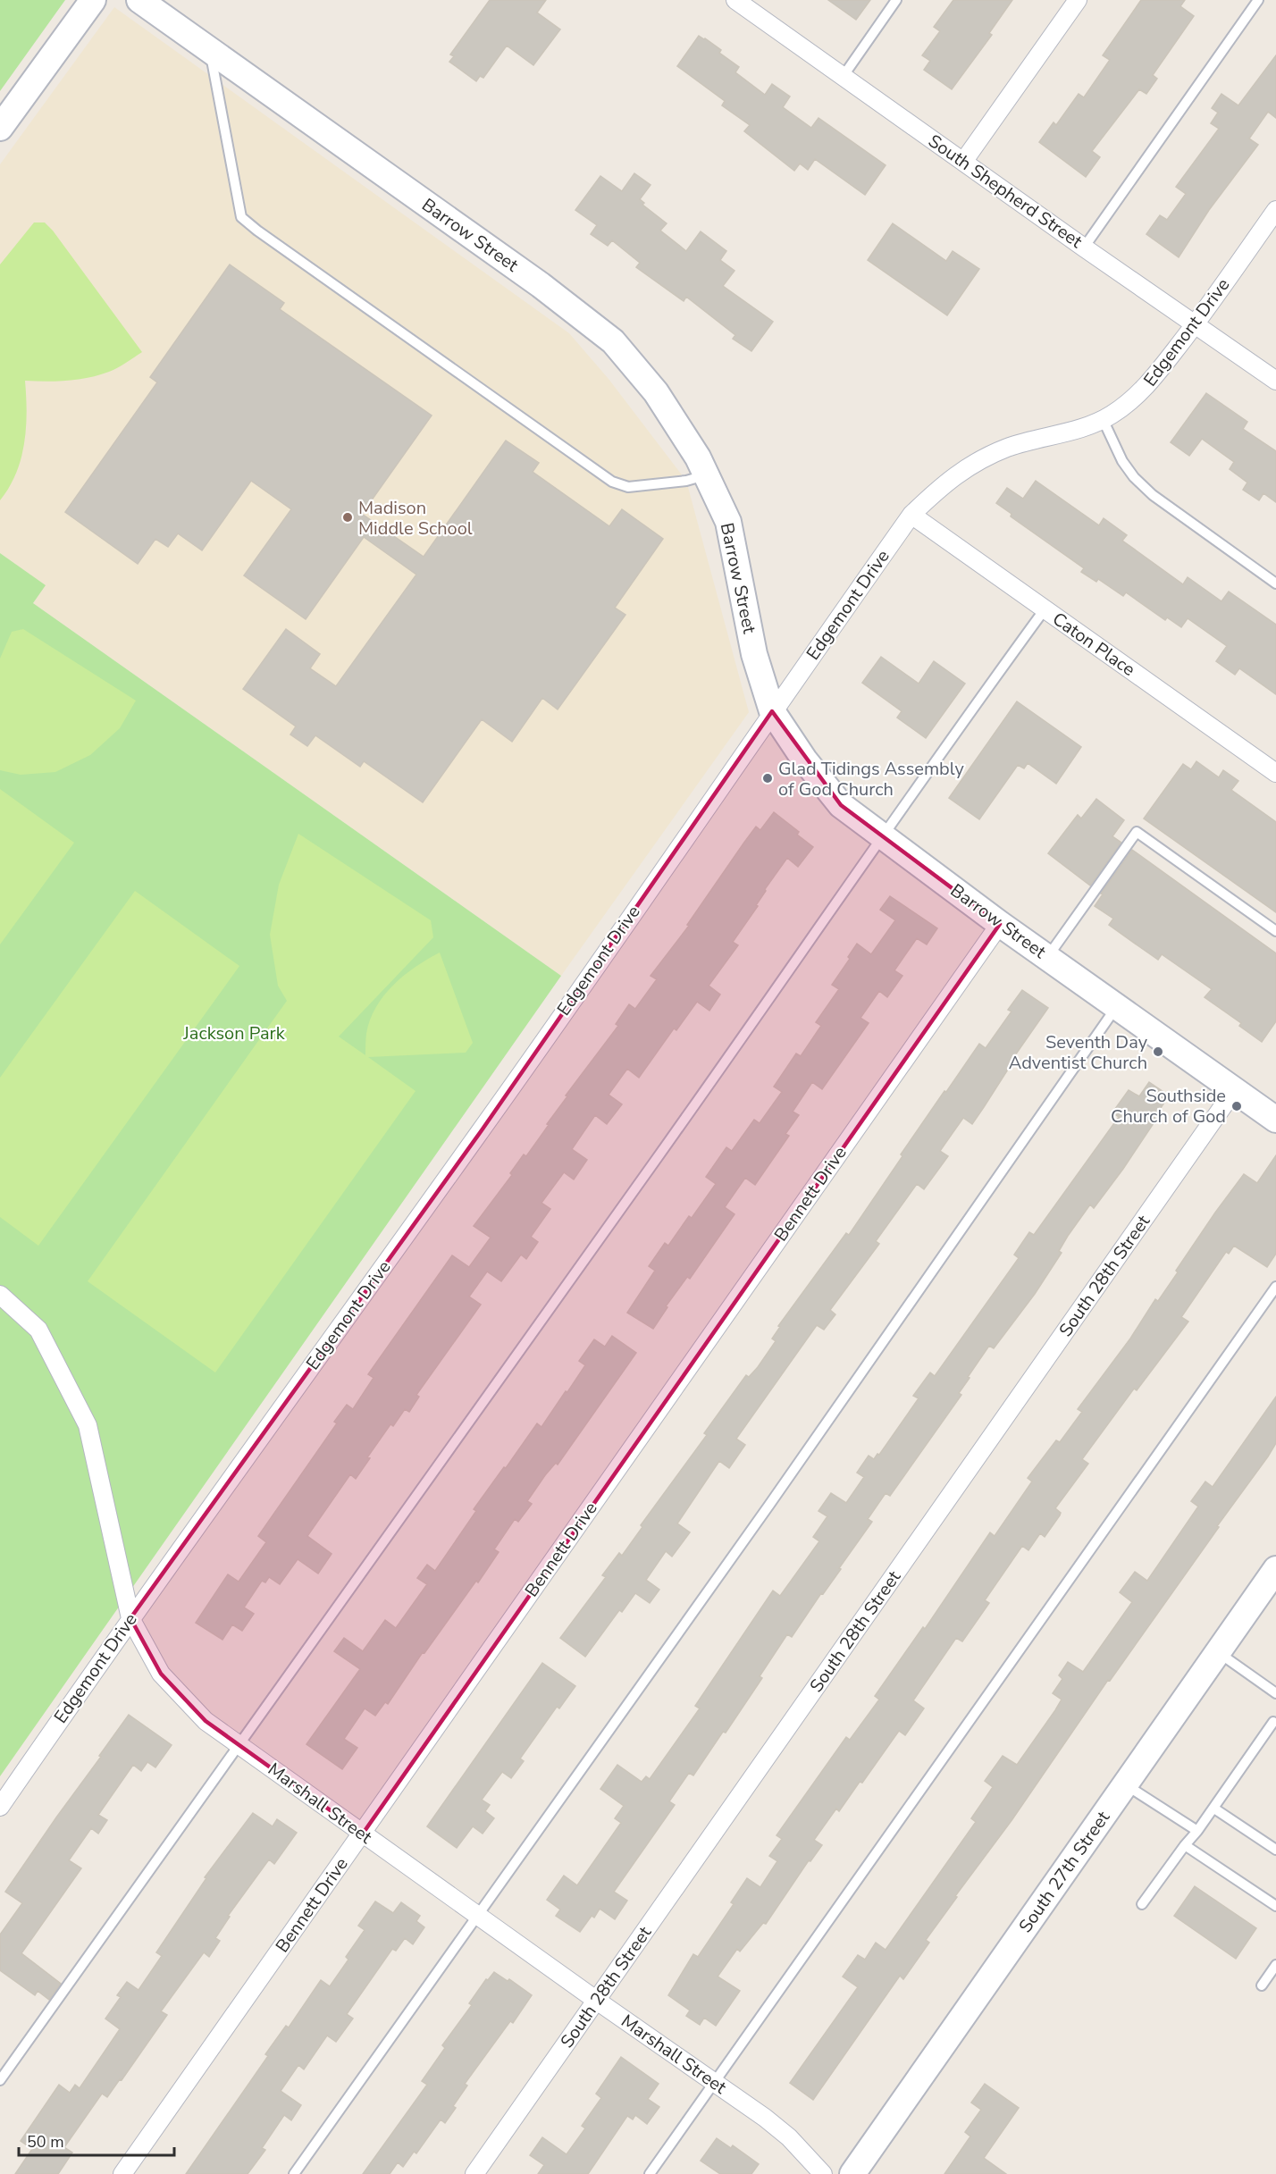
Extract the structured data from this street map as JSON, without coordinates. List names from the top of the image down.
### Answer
{
  "streets": {
    "street": [
      "South Shepherd Street",
      "Barrow Street",
      "Edgemont Drive",
      "Caton Place",
      "Bennett Drive",
      "South 28th Street",
      "Marshall Street",
      "South 27th Street"
    ]
  },
  "crossings": [
    ["South Shepherd Street", "Edgemont Drive"],
    ["Barrow Street", "Edgemont Drive"],
    ["Barrow Street", "Bennett Drive"],
    ["Barrow Street", "South 28th Street"],
    ["Edgemont Drive", "Caton Place"],
    ["Edgemont Drive", "Marshall Street"],
    ["Bennett Drive", "Marshall Street"],
    ["South 28th Street", "Marshall Street"]
  ],
  "parks": ["Jackson Park"],
  "places": [
    "Madison Middle School",
    "Glad Tidings Assembly of God Church",
    "Seventh Day Adventist Church",
    "Southside Church of God"
  ],
  "scale_bar": "50 m"
}
